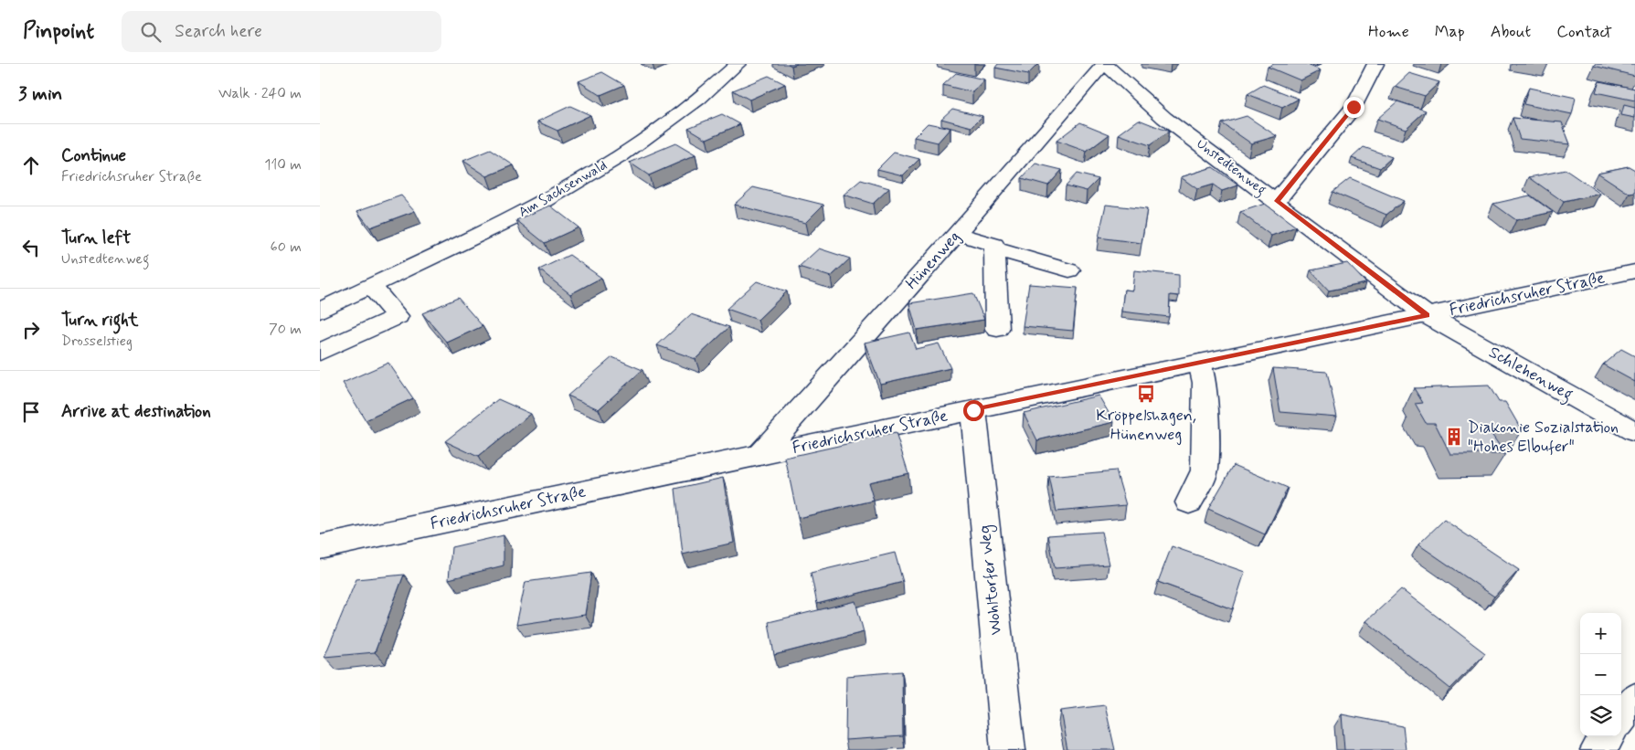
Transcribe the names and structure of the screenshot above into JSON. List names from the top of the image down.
{
  "streets": {
    "street": [
      "Unstedtenweg",
      "Am Sachsenwald",
      "Hünenweg",
      "Friedrichsruher Straße",
      "Schlehenweg",
      "Wohltorfer Weg"
    ]
  },
  "crossings": [
    ["Unstedtenweg", "Hünenweg"],
    ["Unstedtenweg", "Friedrichsruher Straße"],
    ["Unstedtenweg", "Schlehenweg"],
    ["Hünenweg", "Friedrichsruher Straße"],
    ["Friedrichsruher Straße", "Schlehenweg"],
    ["Friedrichsruher Straße", "Wohltorfer Weg"]
  ],
  "places": {
    "bus stop": ["Kröppelshagen, Hünenweg"],
    "building": ["Diakonie Sozialstation \"Hohes Elbufer\""]
  },
  "page": {
    "header": "Pinpoint",
    "search": "Search here",
    "nav": [
      "Home",
      "Map",
      "About",
      "Contact"
    ],
    "heading": ["3 min", "Walk · 240 m"],
    "list": [
      ["Continue", "Friedrichsruher Straße", "110 m"],
      ["Turn left", "Unstedtenweg", "60 m"],
      ["Turn right", "Drosselstieg", "70 m"],
      "Arrive at destination"
    ],
    "map_buttons": ["+", "−"]
  }
}
